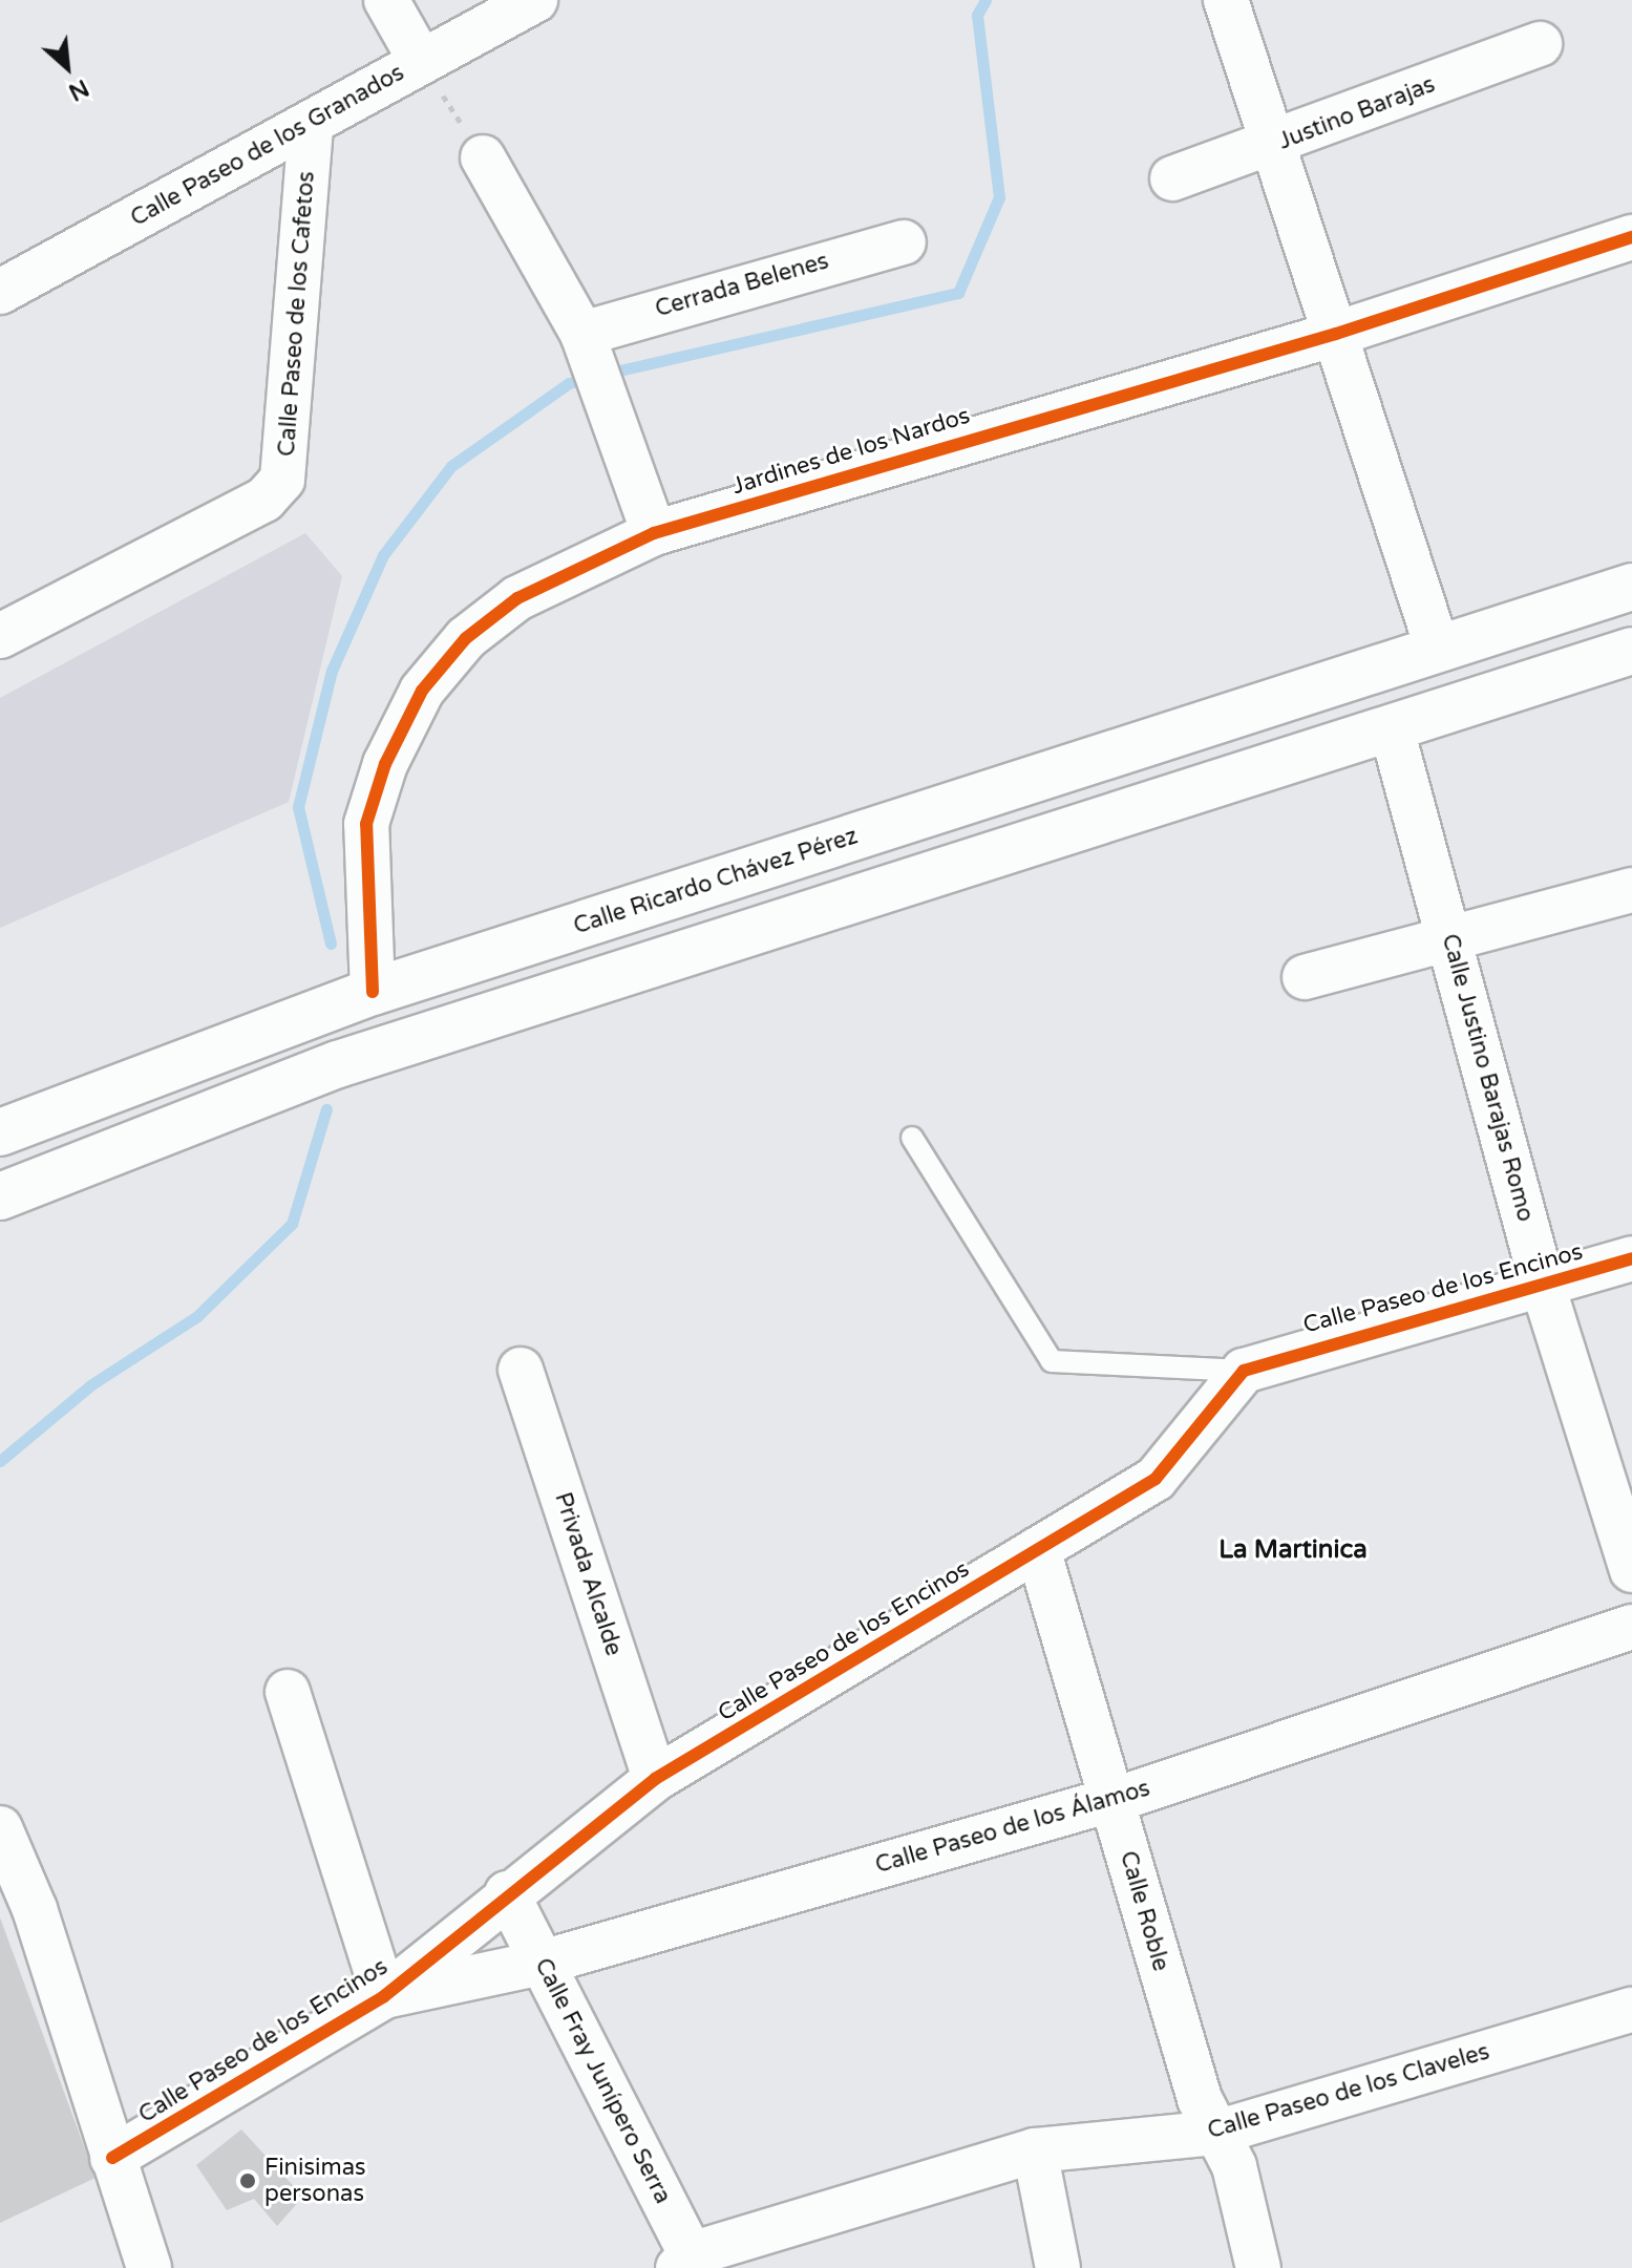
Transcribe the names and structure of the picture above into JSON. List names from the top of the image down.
{
  "streets": {
    "main road": ["Calle Ricardo Chávez Pérez"],
    "street": [
      "Justino Barajas",
      "Calle Paseo de los Granados",
      "Cerrada Belenes",
      "Calle Paseo de los Cafetos",
      "Jardines de los Nardos",
      "Calle Justino Barajas Romo",
      "Calle Paseo de los Encinos",
      "Privada Alcalde",
      "Calle Paseo de los Álamos",
      "Calle Roble",
      "Calle Fray Junípero Serra",
      "Calle Paseo de los Claveles"
    ]
  },
  "crossings": [
    ["Calle Paseo de los Granados", "Calle Paseo de los Cafetos"],
    ["Jardines de los Nardos", "Calle Ricardo Chávez Pérez"],
    ["Calle Justino Barajas Romo", "Calle Paseo de los Encinos"],
    ["Calle Paseo de los Encinos", "Privada Alcalde"],
    ["Calle Paseo de los Encinos", "Calle Paseo de los Álamos"],
    ["Calle Paseo de los Encinos", "Calle Roble"],
    ["Calle Paseo de los Encinos", "Calle Fray Junípero Serra"],
    ["Calle Paseo de los Álamos", "Calle Roble"],
    ["Calle Paseo de los Álamos", "Calle Fray Junípero Serra"],
    ["Calle Roble", "Calle Paseo de los Claveles"],
    ["Calle Fray Junípero Serra", "Calle Paseo de los Claveles"]
  ],
  "districts": ["La Martinica"],
  "places": ["Finisimas personas"],
  "north": "bottom right"
}
